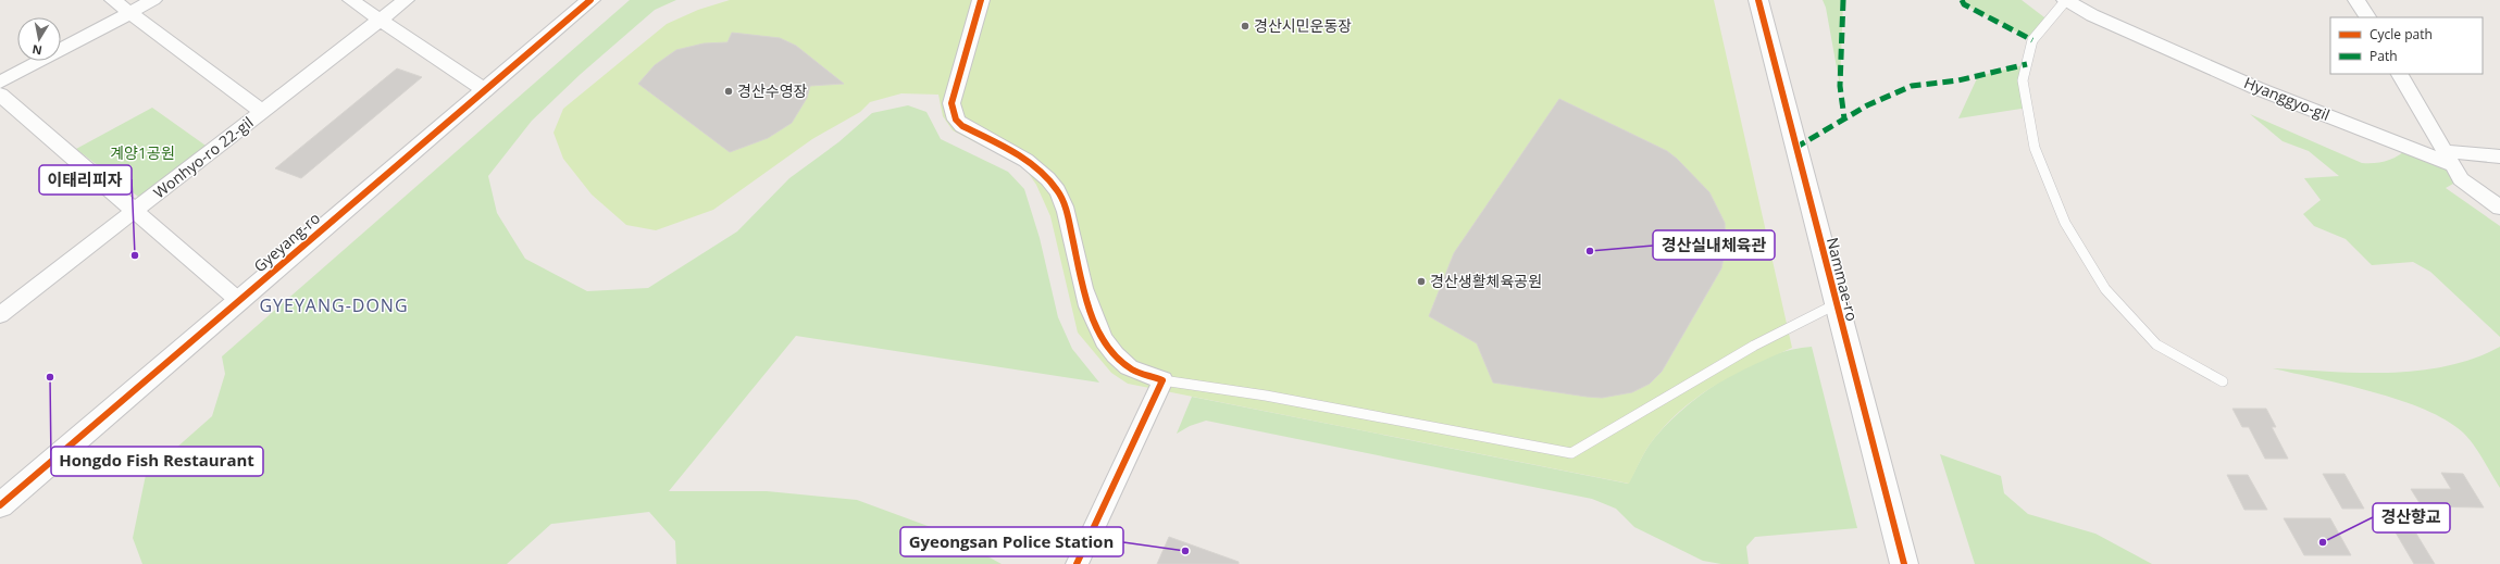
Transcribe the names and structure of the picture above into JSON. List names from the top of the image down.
{
  "streets": {
    "street": [
      "Hyanggyo-gil",
      "Wonhyo-ro 22-gil",
      "Gyeyang-ro",
      "Nammae-ro"
    ]
  },
  "districts": ["GYEYANG-DONG"],
  "parks": ["계양1공원"],
  "places": [
    "경산시민운동장",
    "경산수영장",
    "경산실내체육관",
    "이태리피자",
    "경산생활체육공원",
    "Hongdo Fish Restaurant",
    "경산향교",
    "Gyeongsan Police Station"
  ],
  "legend": ["Cycle path", "Path"],
  "north": "bottom"
}
